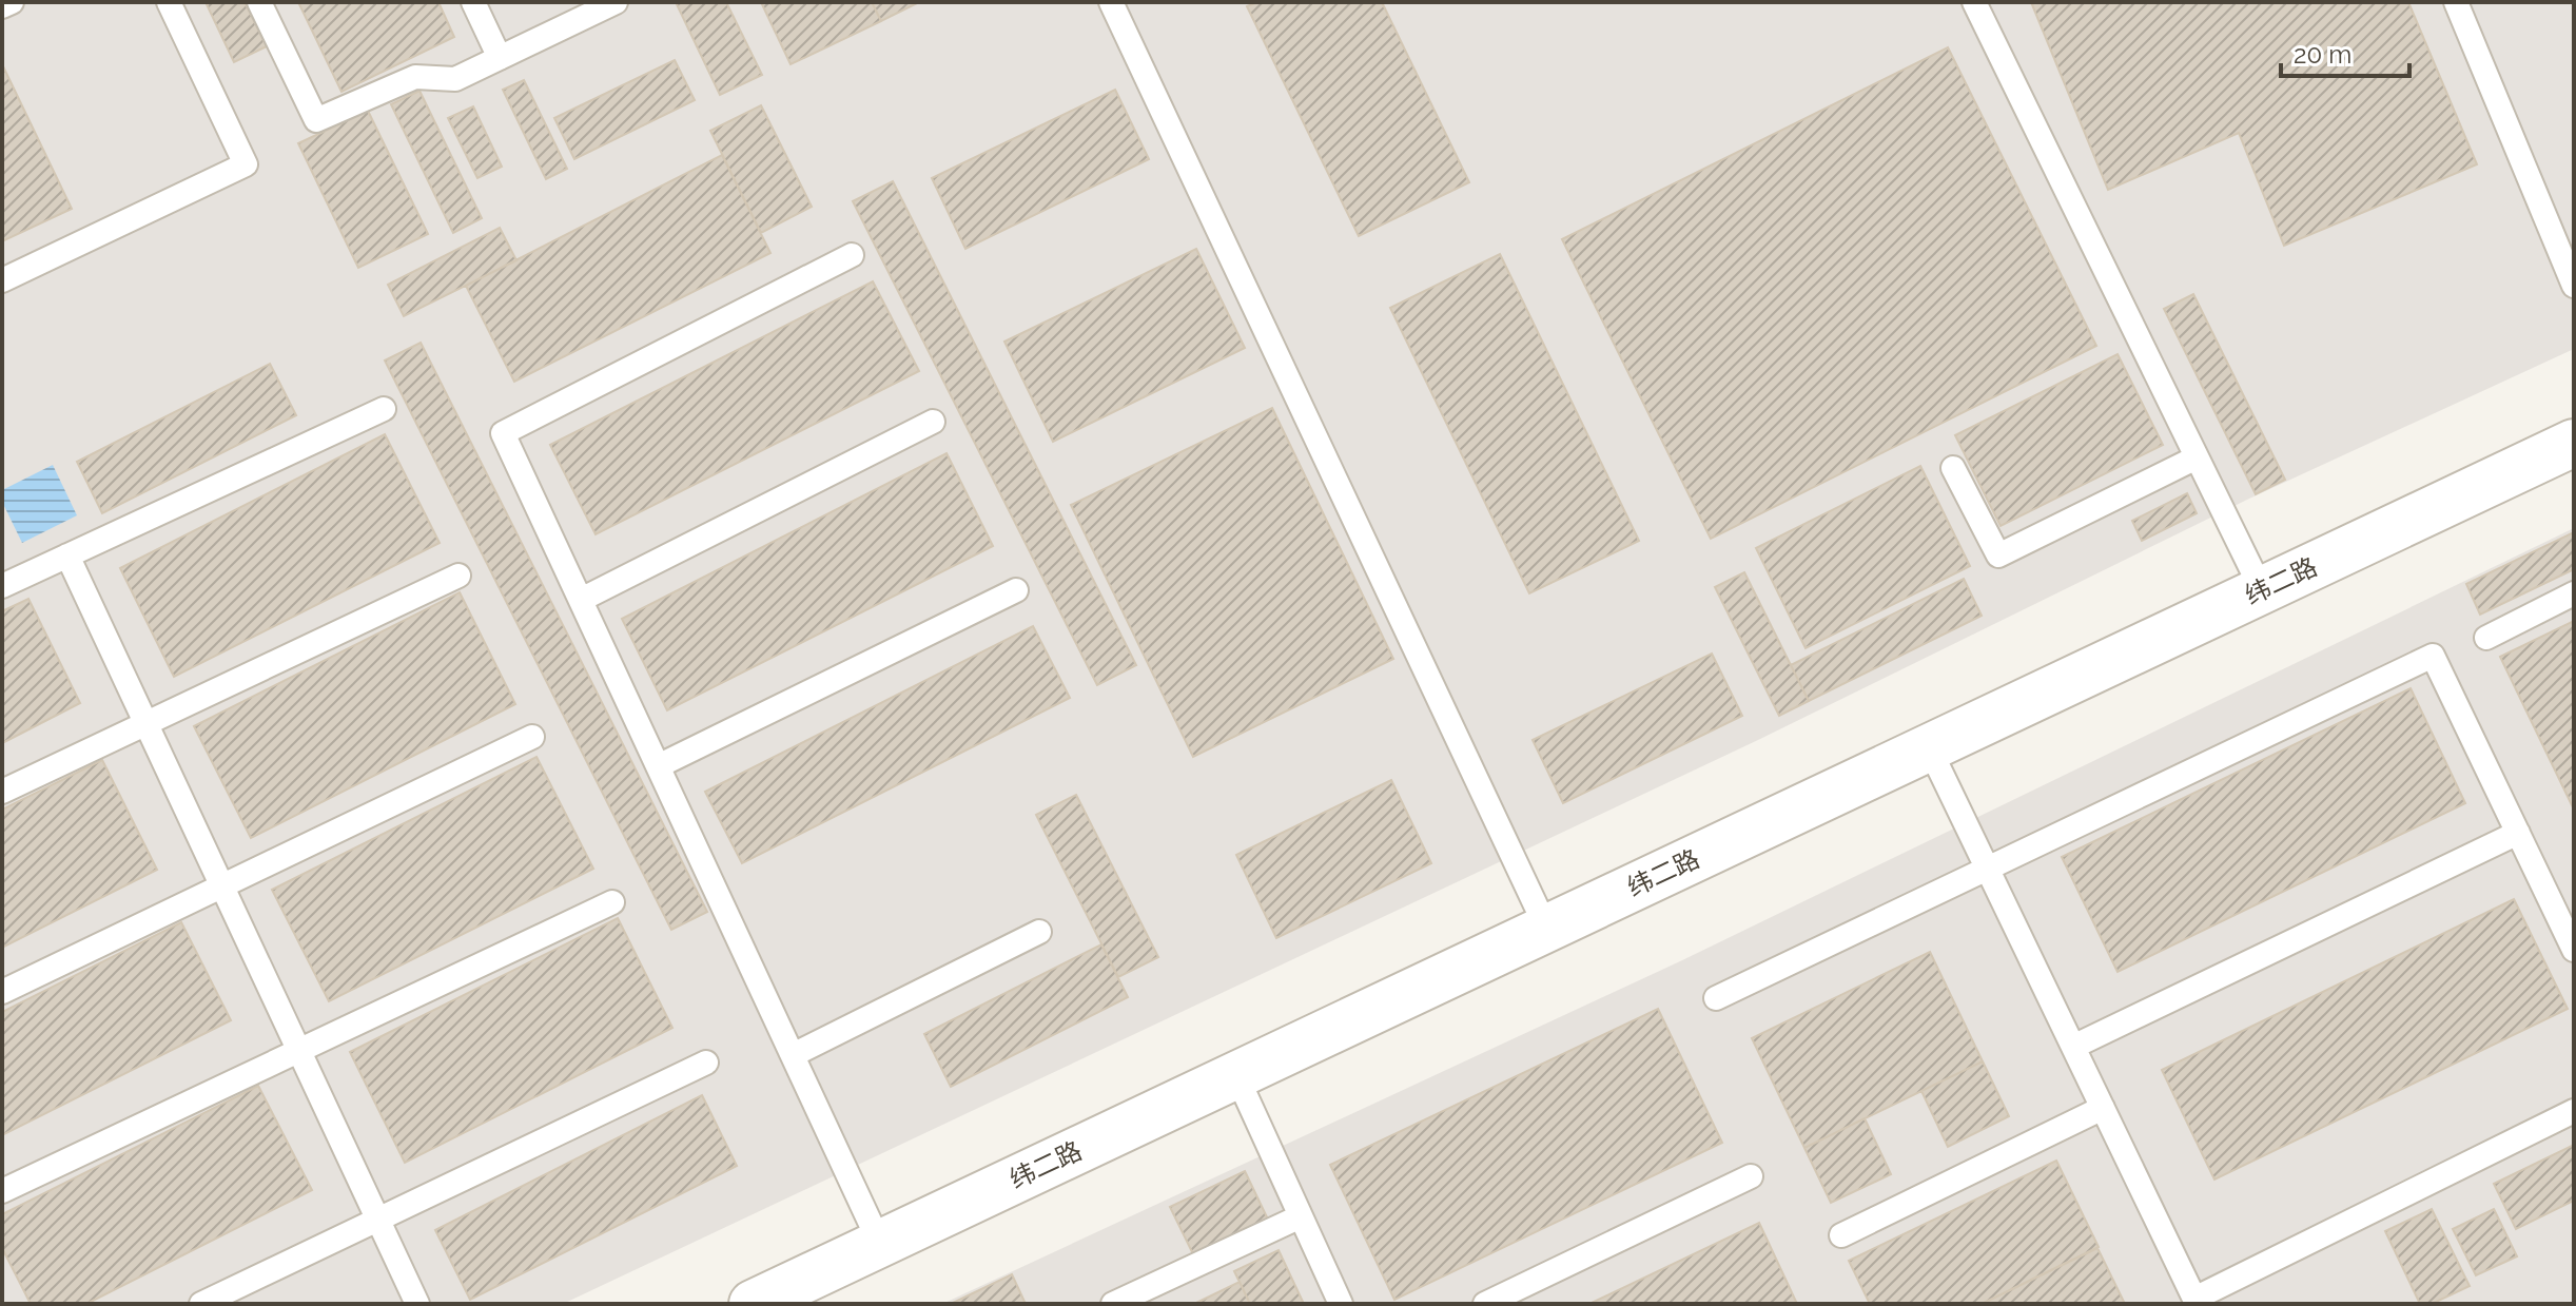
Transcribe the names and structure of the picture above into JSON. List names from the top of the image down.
{
  "streets": {
    "street": ["纬二路"]
  },
  "scale_bar": "20 m"
}
